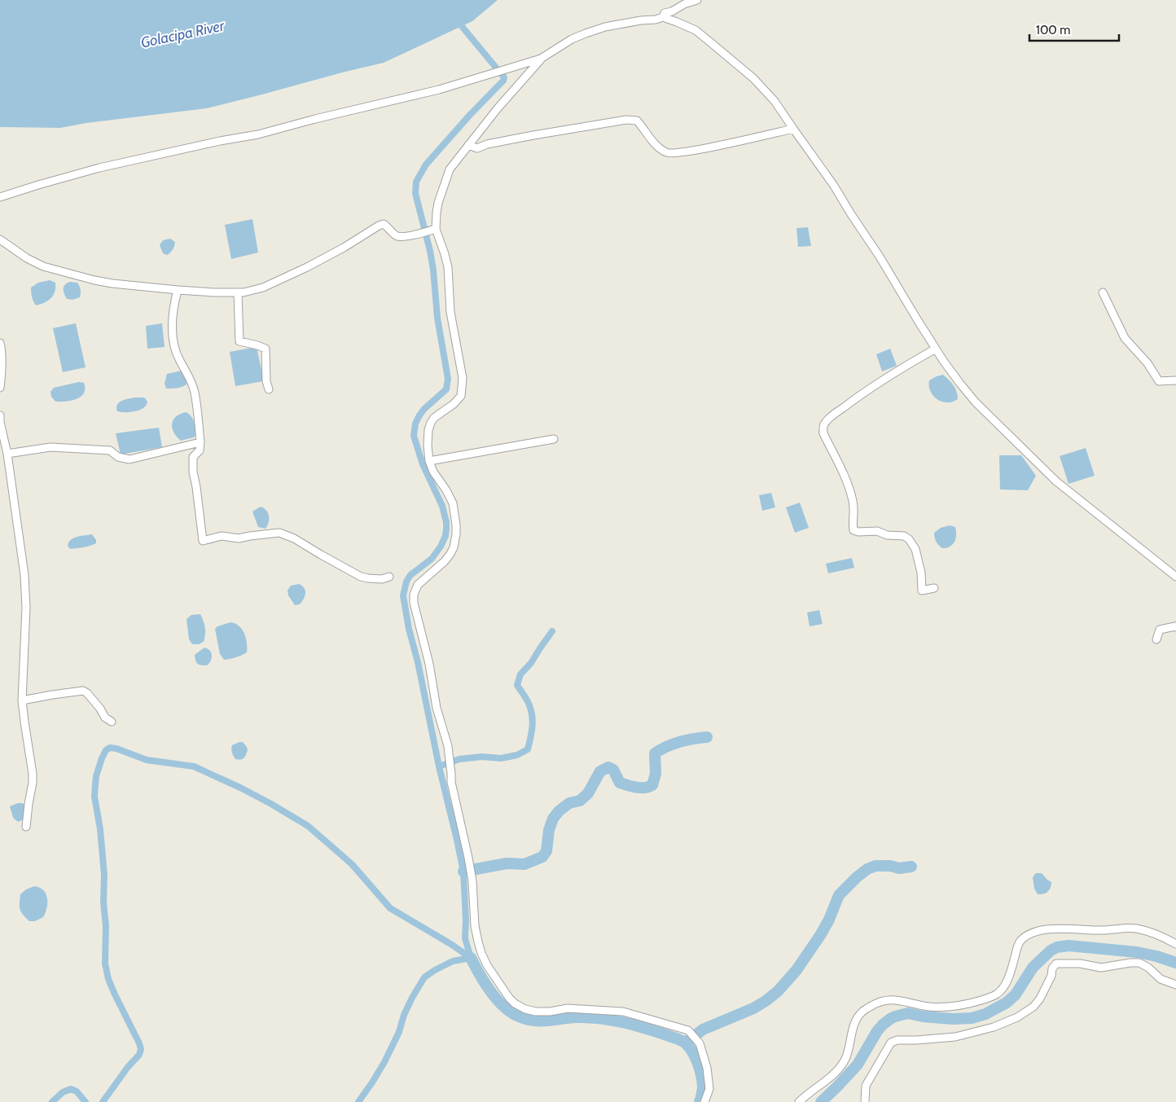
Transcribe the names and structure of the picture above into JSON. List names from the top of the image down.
{
  "water": ["Golacipa River"],
  "scale_bar": "100 m"
}
